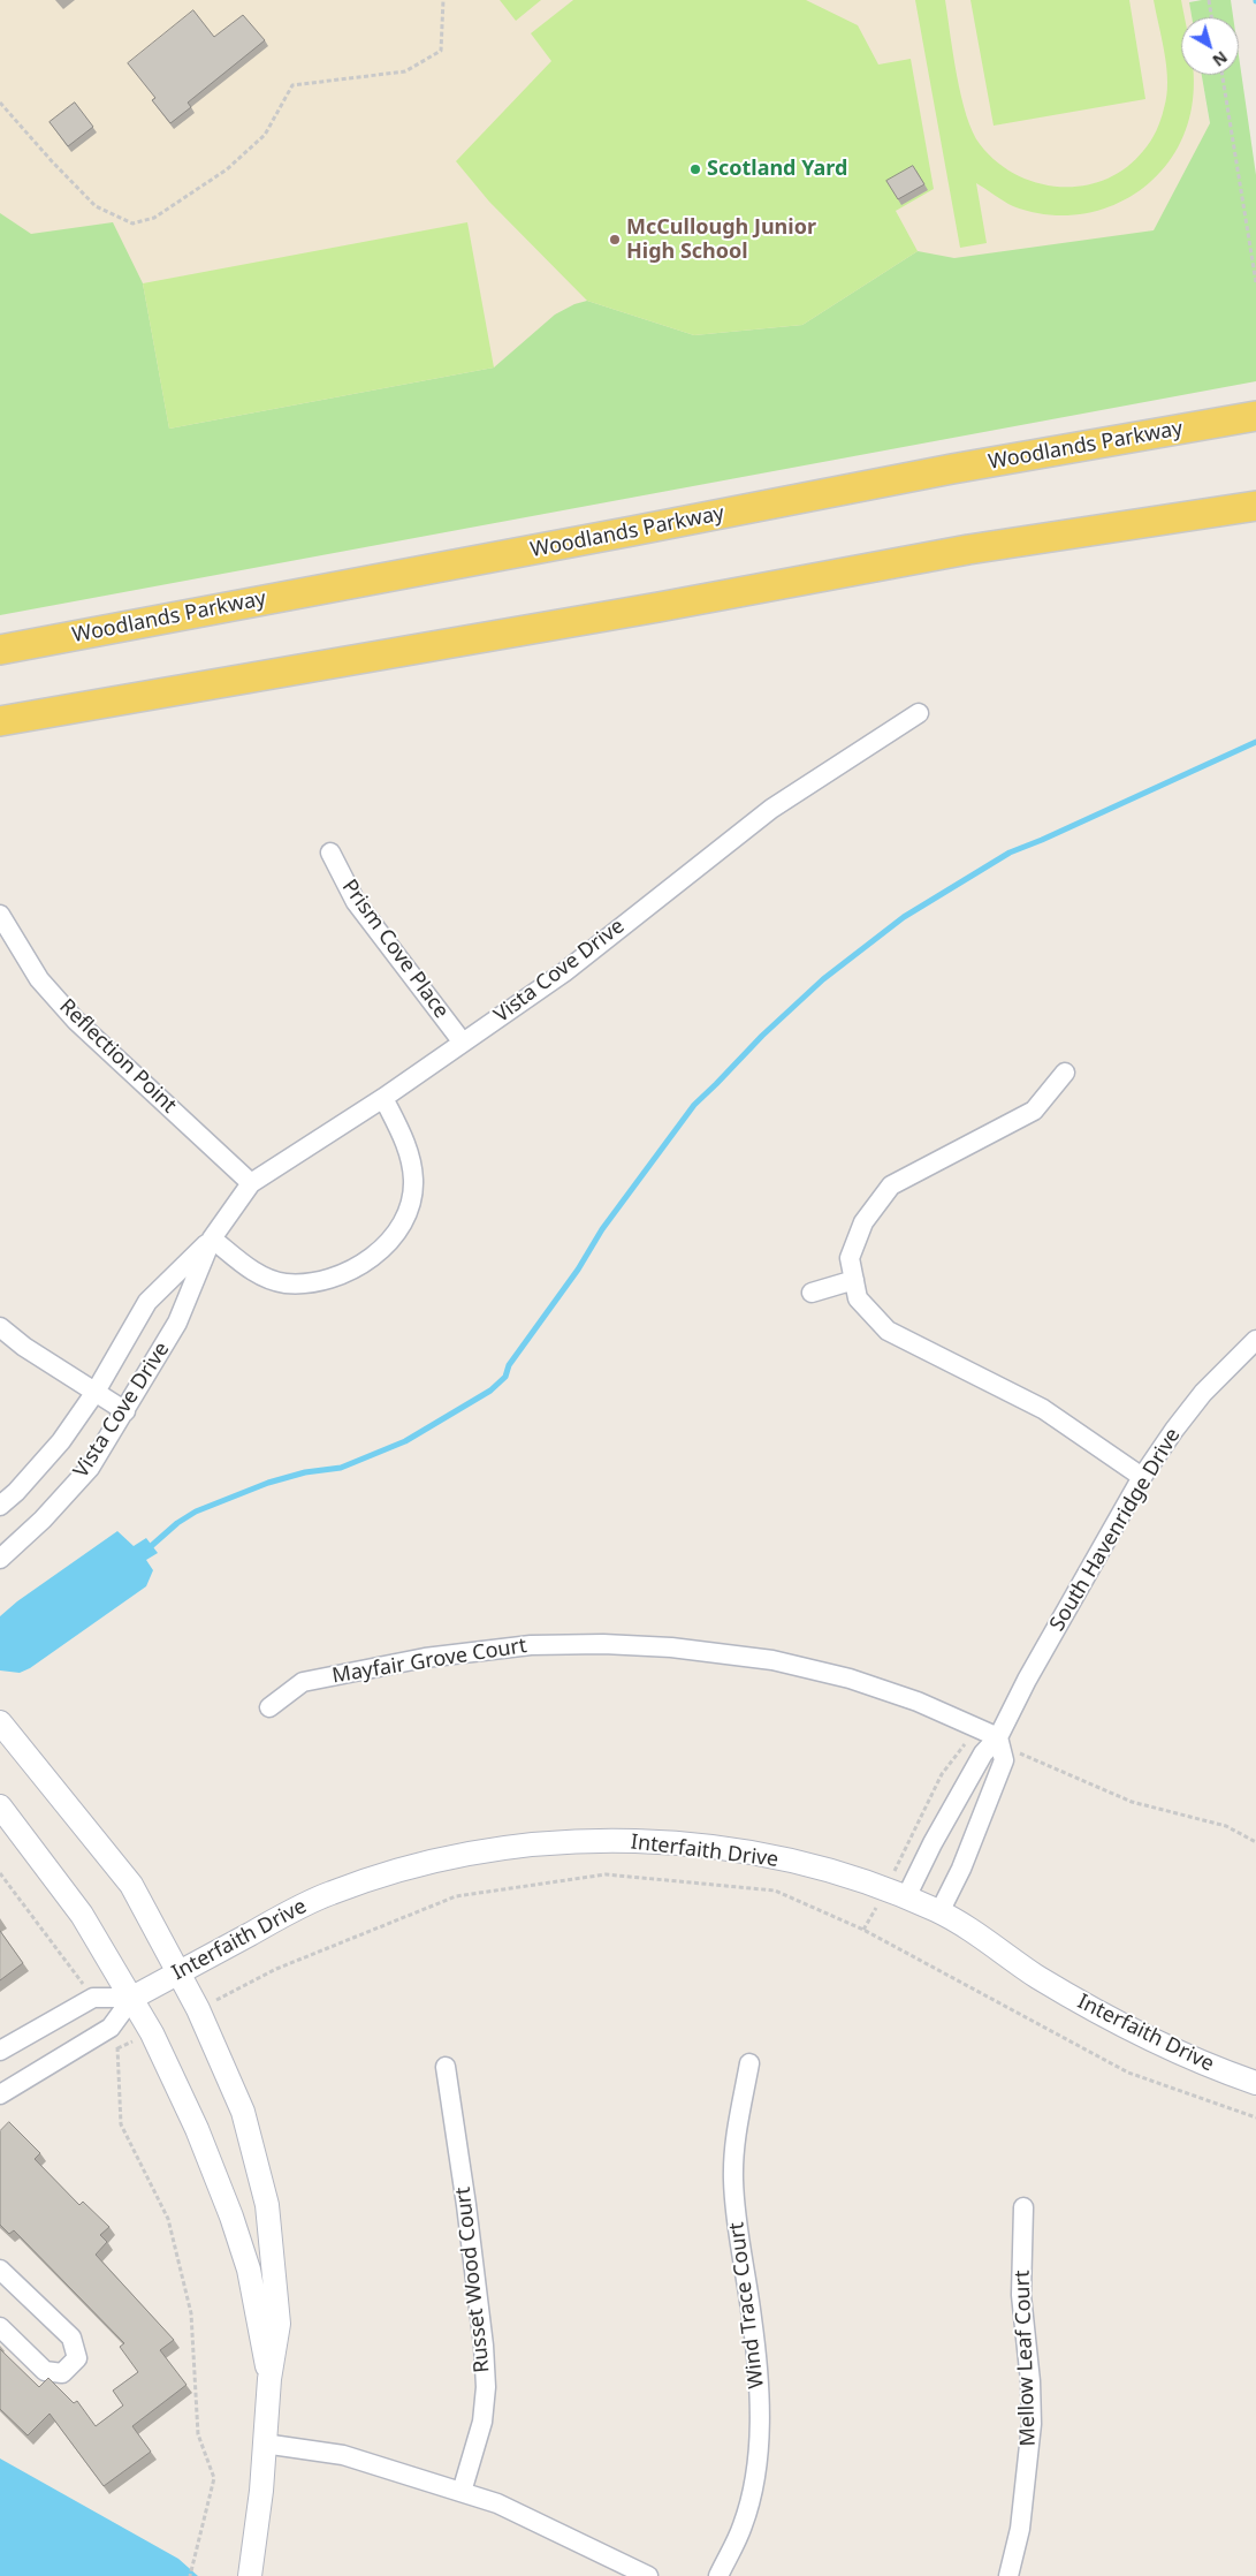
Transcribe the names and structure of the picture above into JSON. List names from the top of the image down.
{
  "streets": {
    "main road": ["Woodlands Parkway"],
    "street": [
      "Prism Cove Place",
      "Vista Cove Drive",
      "Reflection Point",
      "South Havenridge Drive",
      "Mayfair Grove Court",
      "Interfaith Drive",
      "Russet Wood Court",
      "Wind Trace Court",
      "Mellow Leaf Court"
    ]
  },
  "crossings": [
    ["Prism Cove Place", "Vista Cove Drive"],
    ["Vista Cove Drive", "Reflection Point"],
    ["South Havenridge Drive", "Mayfair Grove Court"],
    ["South Havenridge Drive", "Interfaith Drive"]
  ],
  "places": ["Scotland Yard", "McCullough Junior High School"],
  "north": "bottom right"
}
